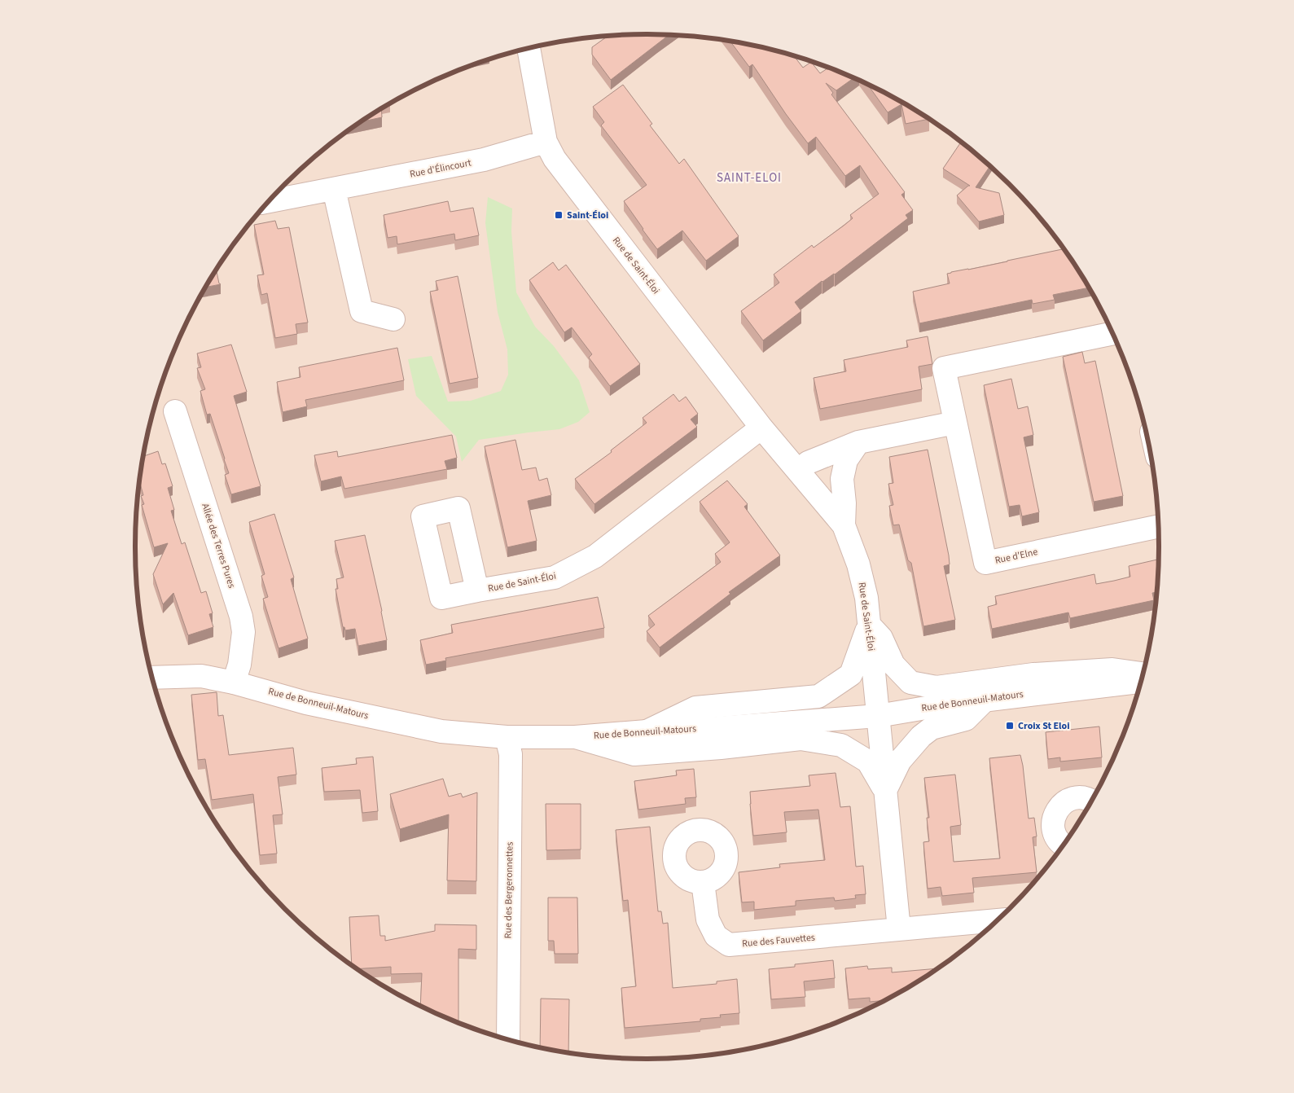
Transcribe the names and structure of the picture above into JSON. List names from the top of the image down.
{
  "streets": {
    "street": [
      "Rue d'Élincourt",
      "Rue de Saint-Éloi",
      "Allée des Terres Pures",
      "Rue d'Elne",
      "Rue de Bonneuil-Matours",
      "Rue des Bergeronnettes",
      "Rue des Fauvettes"
    ]
  },
  "crossings": [
    ["Rue d'Élincourt", "Rue de Saint-Éloi"],
    ["Rue de Saint-Éloi", "Rue de Bonneuil-Matours"],
    ["Allée des Terres Pures", "Rue de Bonneuil-Matours"],
    ["Rue de Bonneuil-Matours", "Rue des Bergeronnettes"]
  ],
  "districts": ["SAINT-ELOI"],
  "places": {
    "transit": ["Saint-Éloi", "Croix St Eloi"]
  }
}
